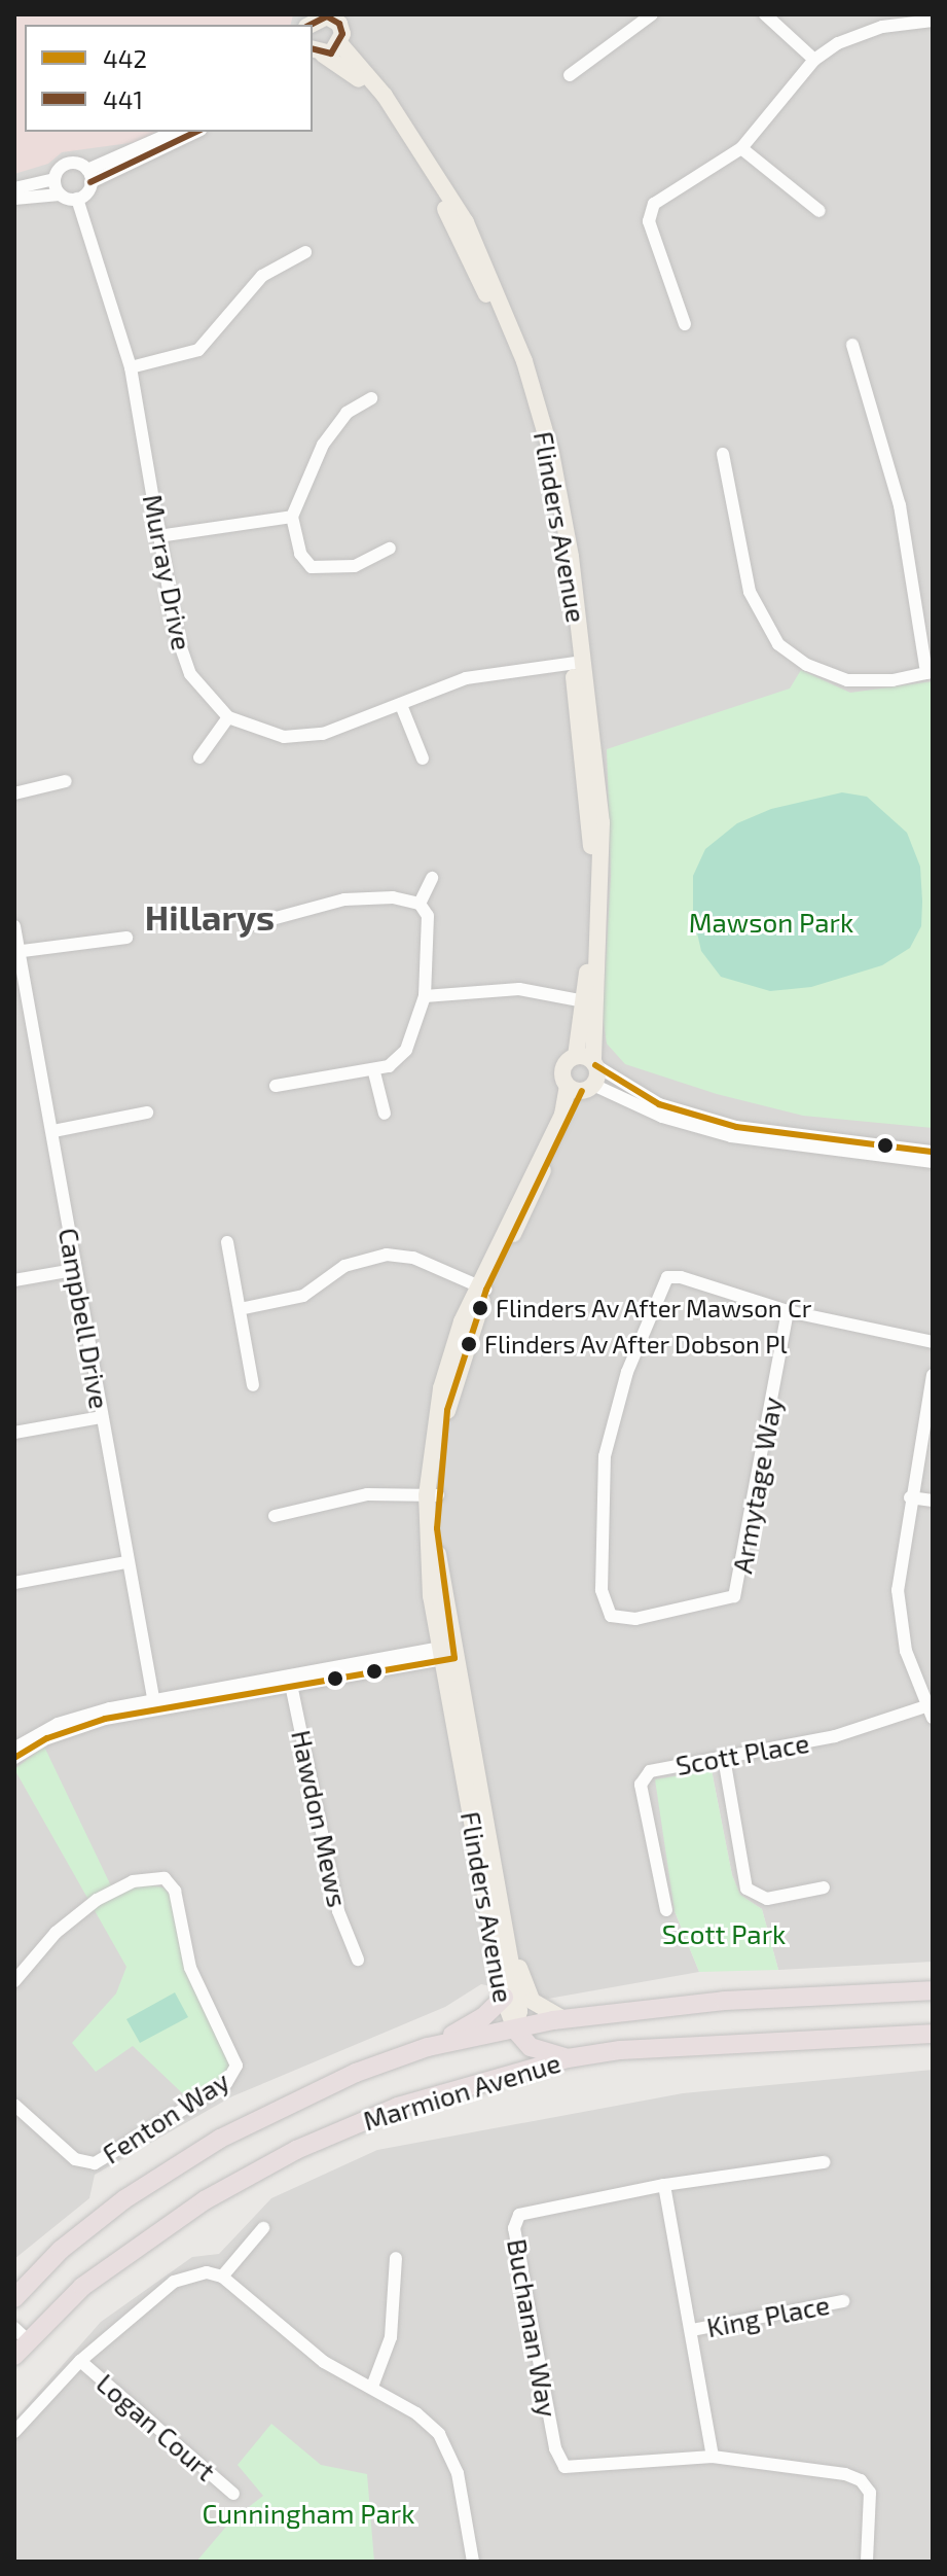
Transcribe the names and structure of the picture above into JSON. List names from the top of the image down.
{
  "streets": {
    "highway": ["Marmion Avenue"],
    "main road": ["Flinders Avenue"],
    "street": [
      "Murray Drive",
      "Campbell Drive",
      "Armytage Way",
      "Scott Place",
      "Hawdon Mews",
      "Fenton Way",
      "King Place",
      "Buchanan Way",
      "Logan Court"
    ]
  },
  "crossings": [
    ["Flinders Avenue", "Murray Drive"],
    ["Flinders Avenue", "Marmion Avenue"]
  ],
  "districts": ["Hillarys"],
  "parks": ["Mawson Park", "Scott Park", "Cunningham Park"],
  "places": ["Flinders Av After Mawson Cr", "Flinders Av After Dobson Pl"],
  "lines": ["transit line 441", "transit line 442"],
  "legend": ["442", "441"]
}
